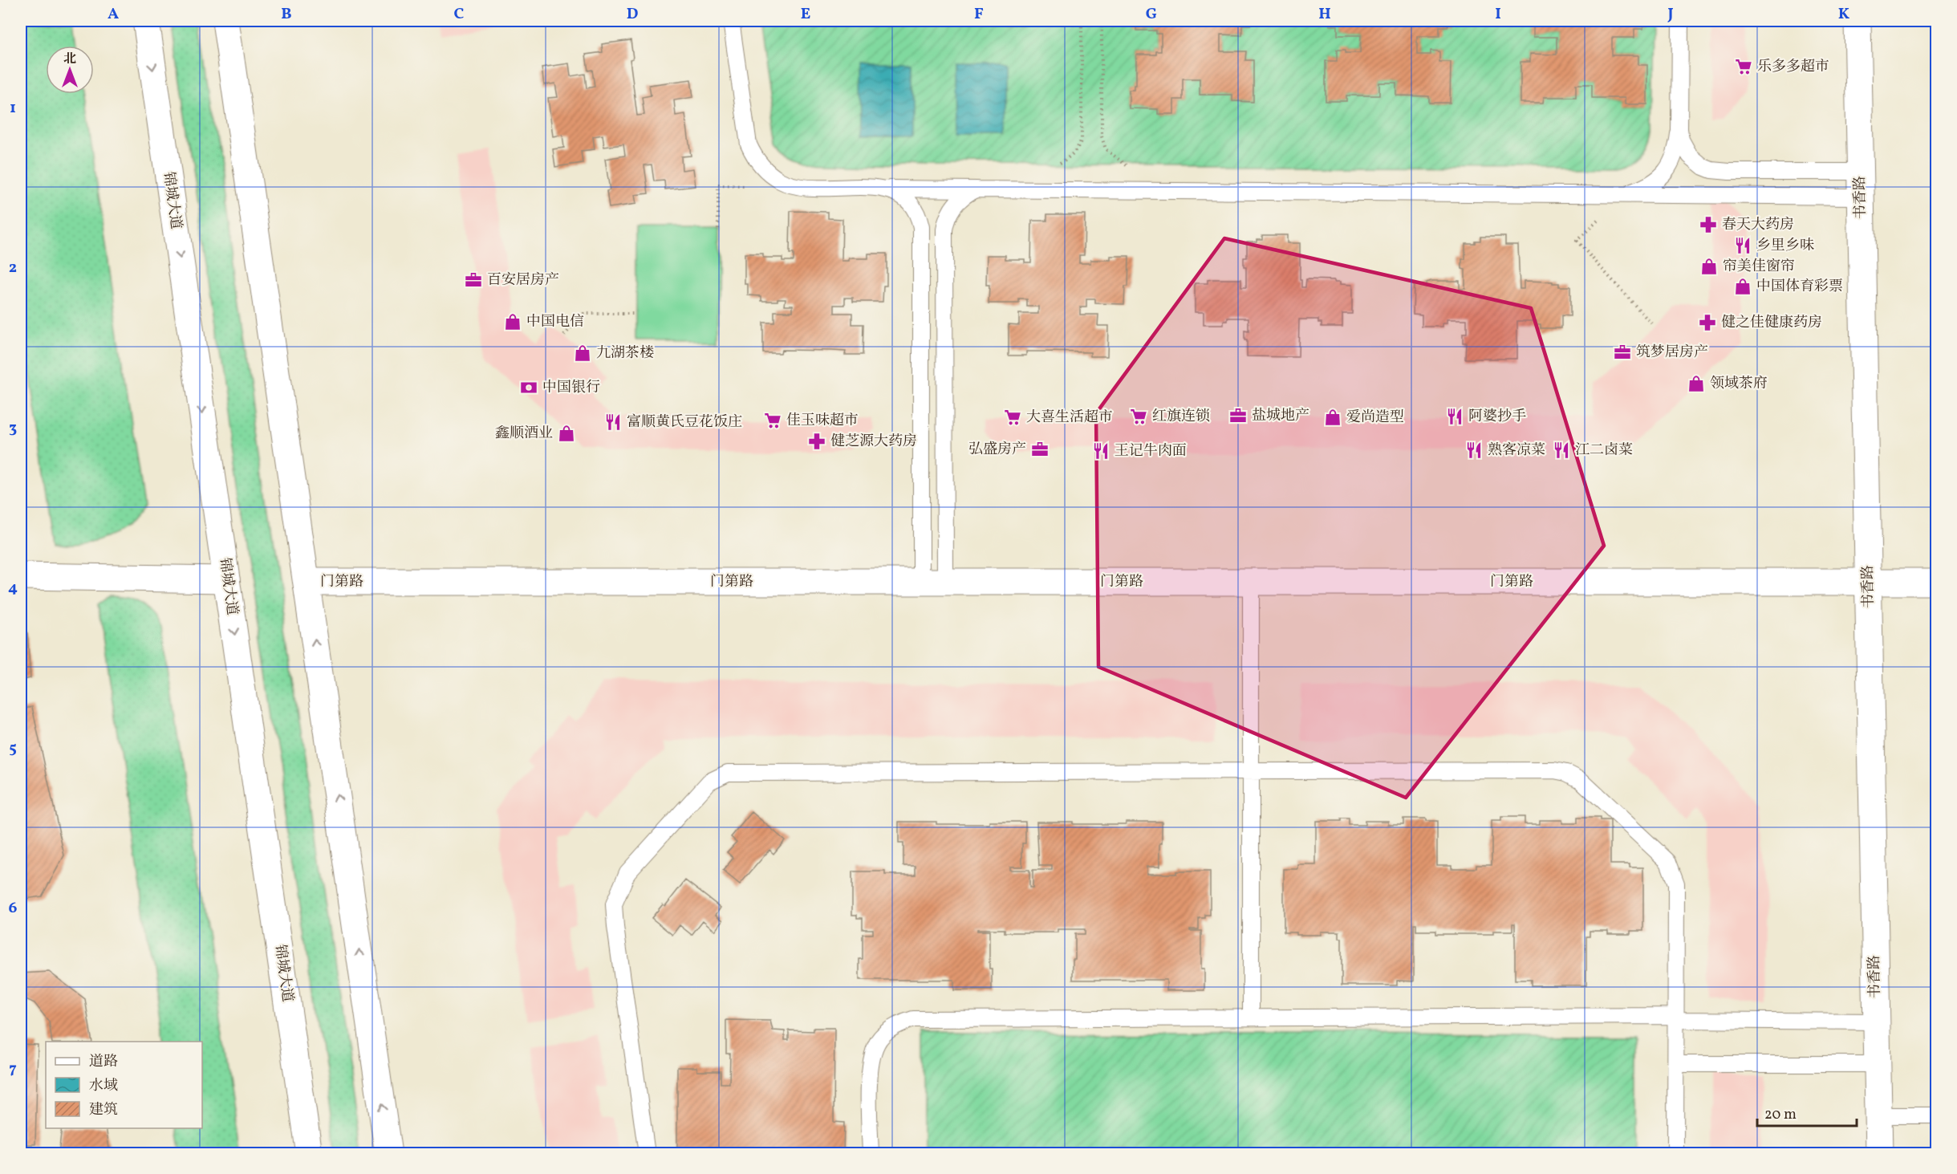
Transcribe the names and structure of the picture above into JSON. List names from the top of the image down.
{
  "streets": {
    "street": ["书香路", "锦城大道", "门第路"]
  },
  "crossings": [
    ["书香路", "门第路"]
  ],
  "places": {
    "supermarket": [
      "乐多多超市",
      "红旗连锁",
      "大喜生活超市",
      "佳玉味超市"
    ],
    "pharmacy": ["春天大药房", "健之佳健康药房", "健芝源大药房"],
    "restaurant": [
      "乡里乡味",
      "阿婆抄手",
      "富顺黄氏豆花饭庄",
      "熟客凉菜",
      "江二卤菜",
      "王记牛肉面"
    ],
    "shop": [
      "帘美佳窗帘",
      "中国体育彩票",
      "中国电信",
      "九湖茶楼",
      "领域茶府",
      "爱尚造型",
      "鑫顺酒业"
    ],
    "office": [
      "百安居房产",
      "筑梦居房产",
      "盐城地产",
      "弘盛房产"
    ],
    "bank": ["中国银行"]
  },
  "legend": ["道路", "水域", "建筑"],
  "scale_bar": "20 m",
  "north": "top",
  "grid": {
    "columns": [
      "A",
      "B",
      "C",
      "D",
      "E",
      "F",
      "G",
      "H",
      "I",
      "J",
      "K"
    ],
    "rows": [
      "1",
      "2",
      "3",
      "4",
      "5",
      "6",
      "7"
    ]
  }
}
